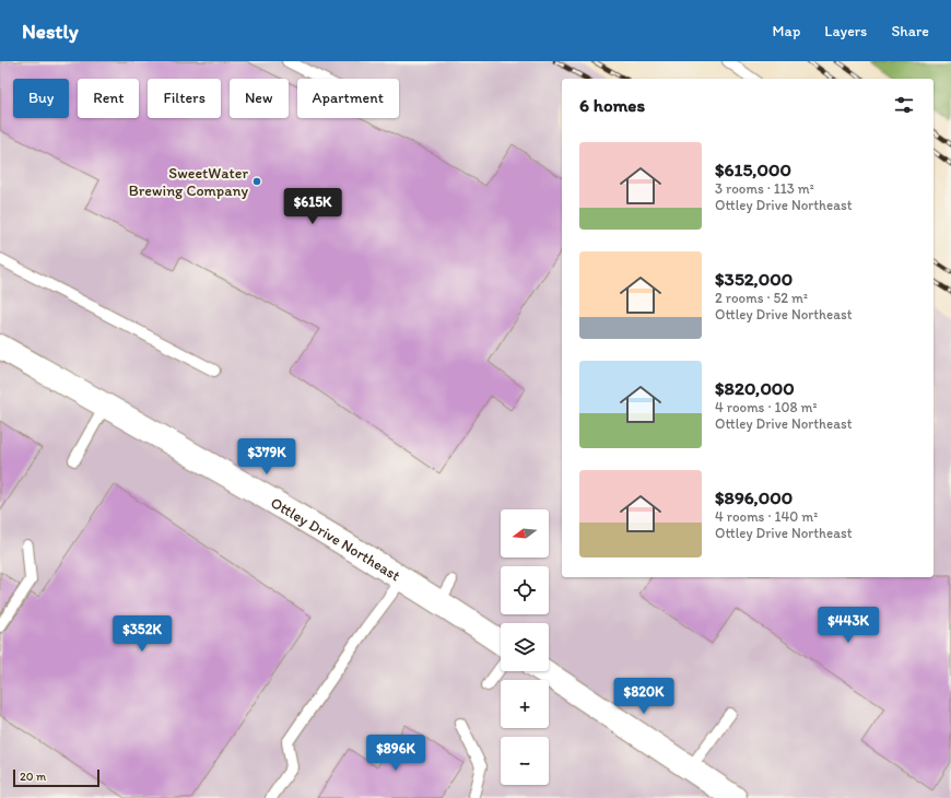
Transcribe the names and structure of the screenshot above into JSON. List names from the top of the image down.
{
  "streets": {
    "street": ["Ottley Drive Northeast"]
  },
  "places": ["SweetWater Brewing Company"],
  "scale_bar": "20 m",
  "north": "left",
  "page": {
    "header": "Nestly",
    "nav": ["Map", "Layers", "Share"],
    "chip": [
      "Buy",
      "Rent",
      "Filters",
      "New",
      "Apartment"
    ],
    "heading": "6 homes",
    "list": [
      {
        "name": "$615,000",
        "note": "3 rooms · 113 m² · Ottley Drive Northeast"
      },
      {
        "name": "$352,000",
        "note": "2 rooms · 52 m² · Ottley Drive Northeast"
      },
      {
        "name": "$820,000",
        "note": "4 rooms · 108 m² · Ottley Drive Northeast"
      },
      {
        "name": "$896,000",
        "note": "4 rooms · 140 m² · Ottley Drive Northeast"
      }
    ],
    "price": [
      "$615K",
      "$379K",
      "$443K",
      "$352K",
      "$820K",
      "$896K"
    ],
    "map_buttons": ["+", "−"],
    "scale": "20 m"
  }
}
